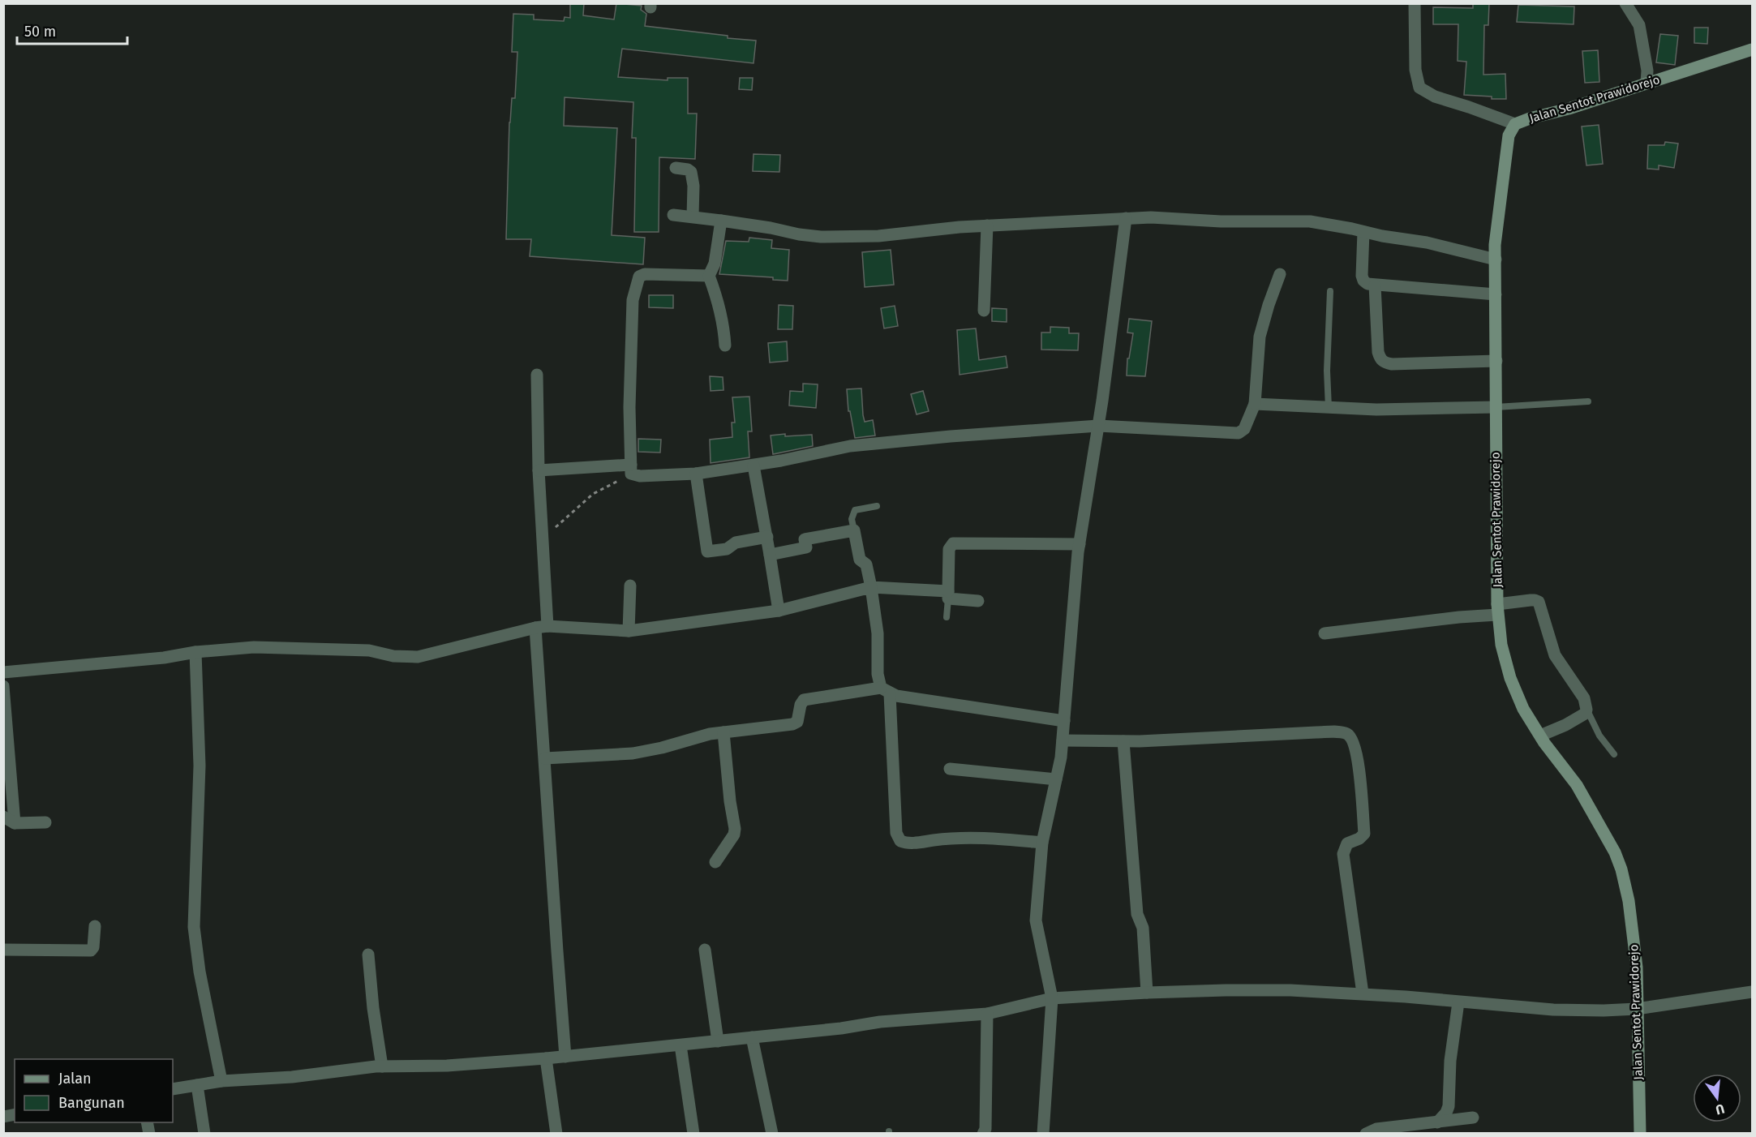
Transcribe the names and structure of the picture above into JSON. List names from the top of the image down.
{
  "streets": {
    "main road": ["Jalan Sentot Prawidorejo"]
  },
  "legend": ["Jalan", "Bangunan"],
  "scale_bar": "50 m",
  "north": "bottom"
}
